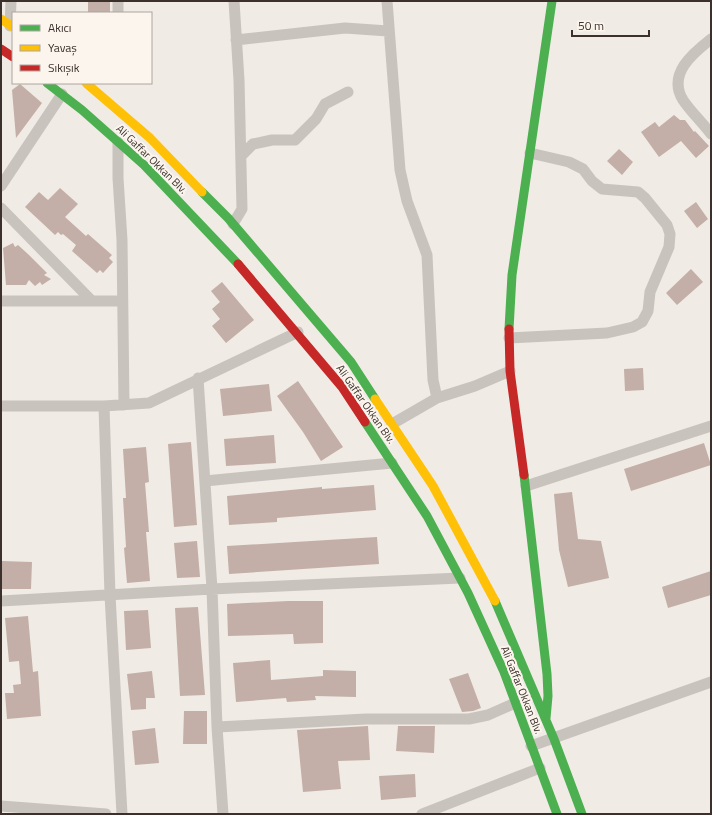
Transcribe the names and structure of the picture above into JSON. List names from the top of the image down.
{
  "streets": {
    "main road": ["Ali Gaffar Okkan Blv."]
  },
  "legend": ["Akıcı", "Yavaş", "Sıkışık"],
  "scale_bar": "50 m"
}
